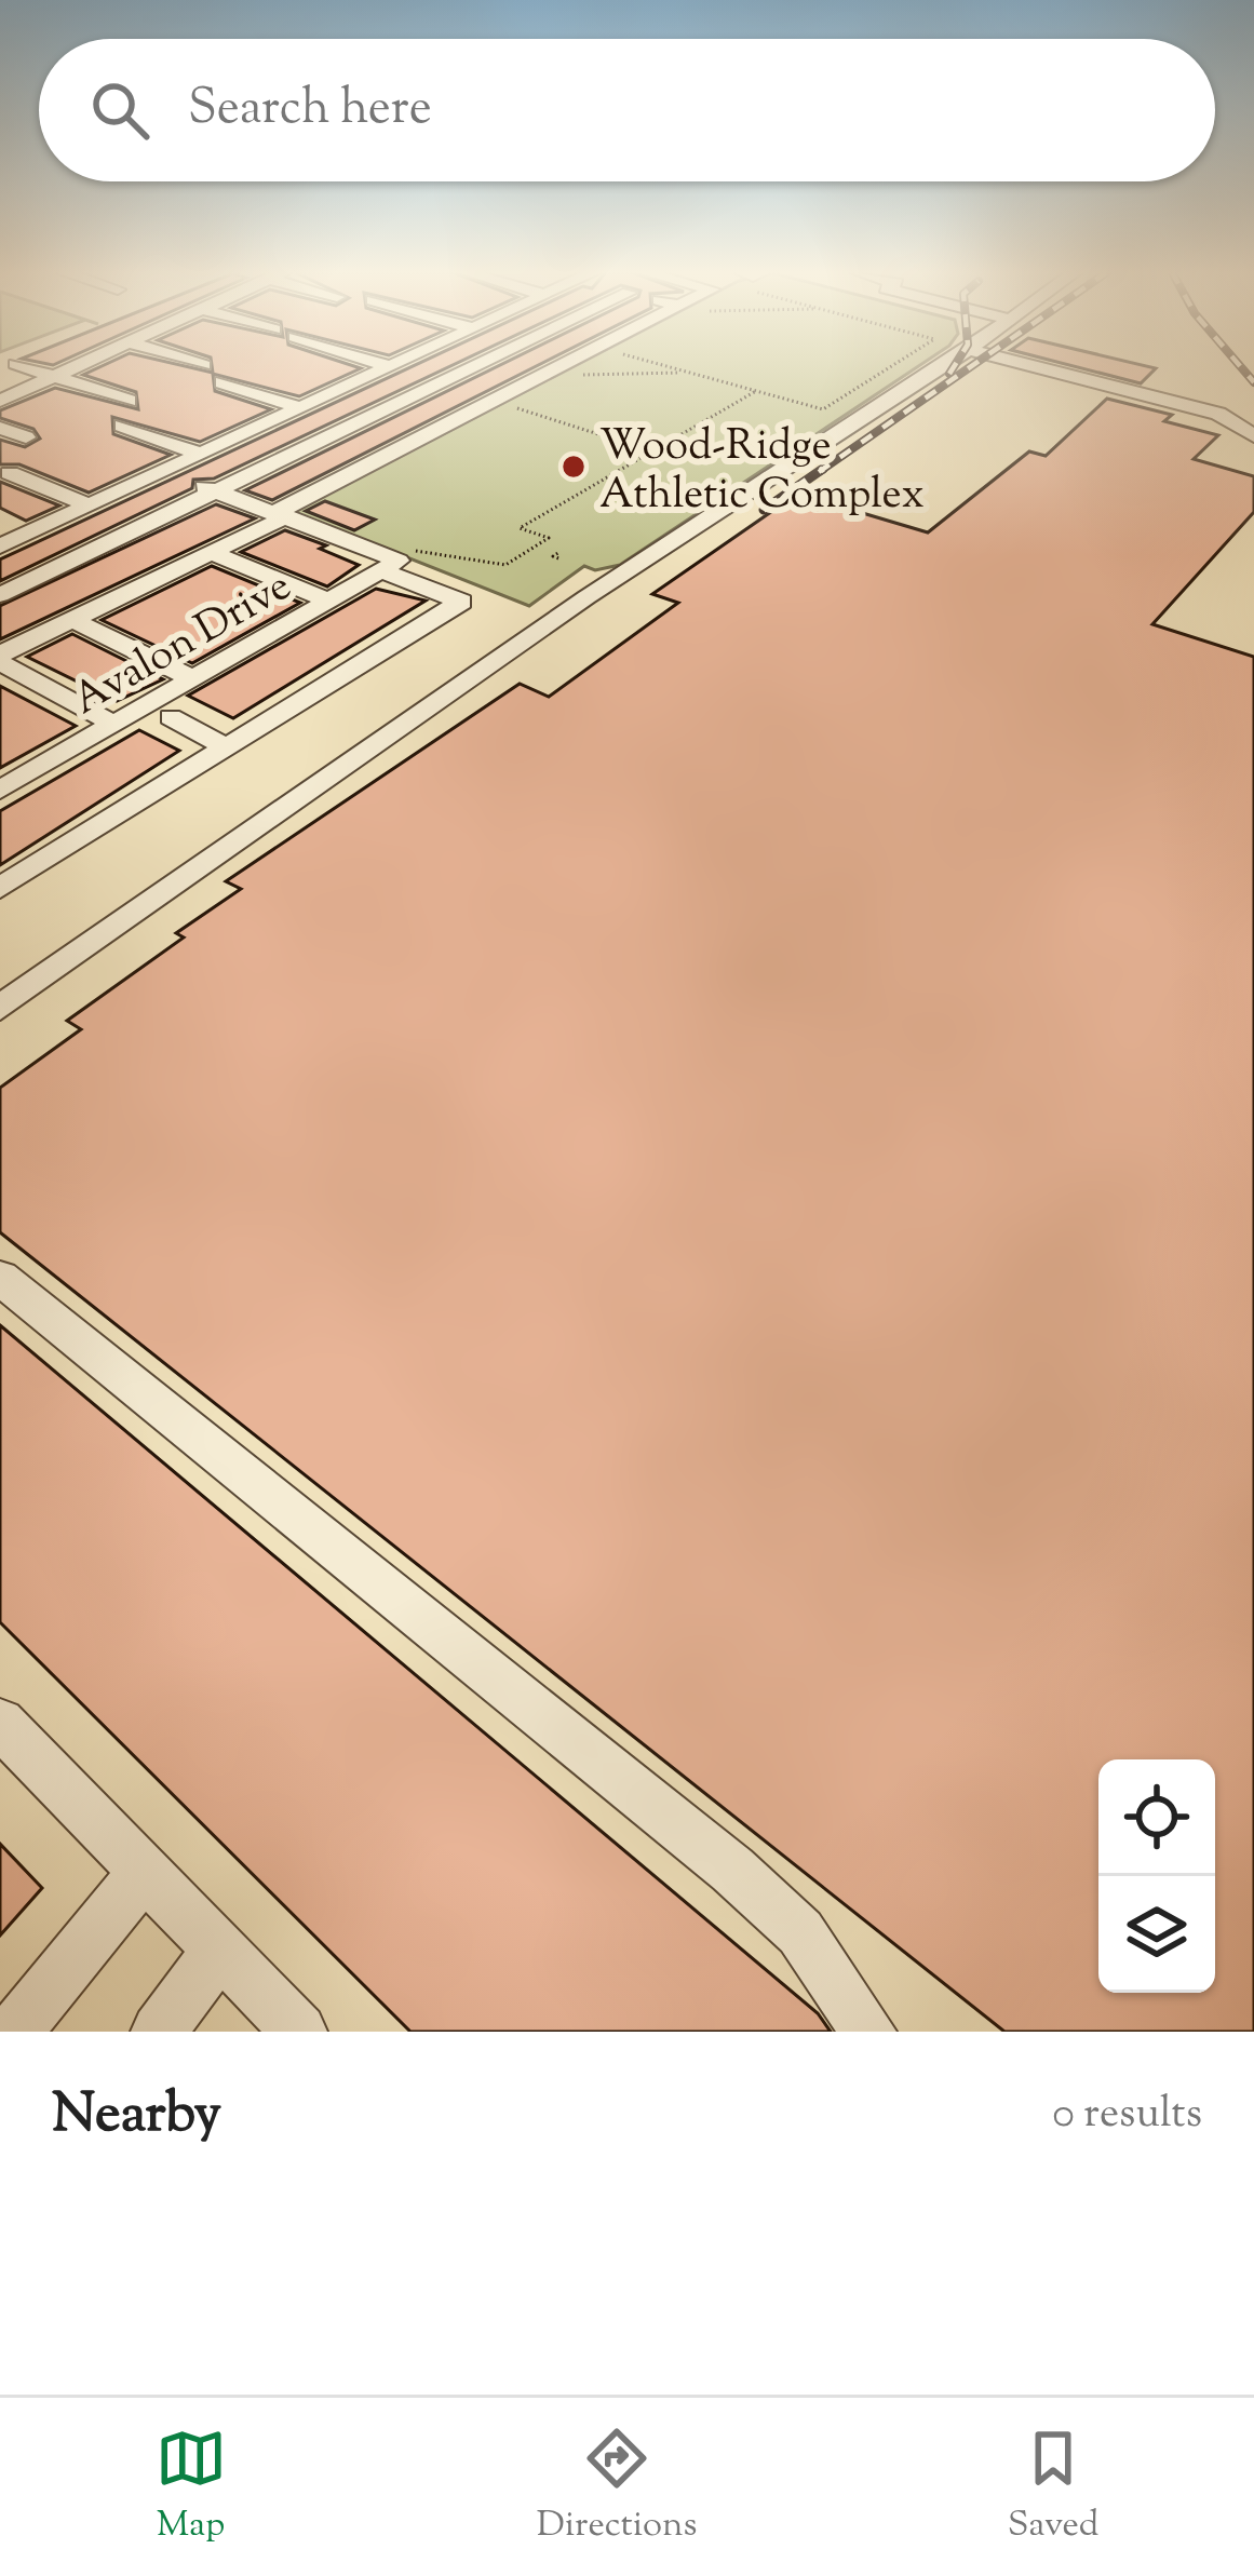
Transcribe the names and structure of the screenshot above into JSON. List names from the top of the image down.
{
  "streets": {
    "street": ["Avalon Drive"]
  },
  "places": ["Wood-Ridge Athletic Complex"],
  "page": {
    "search": "Search here",
    "heading": ["Nearby", "0 results"],
    "nav": ["Map", "Directions", "Saved"]
  }
}
